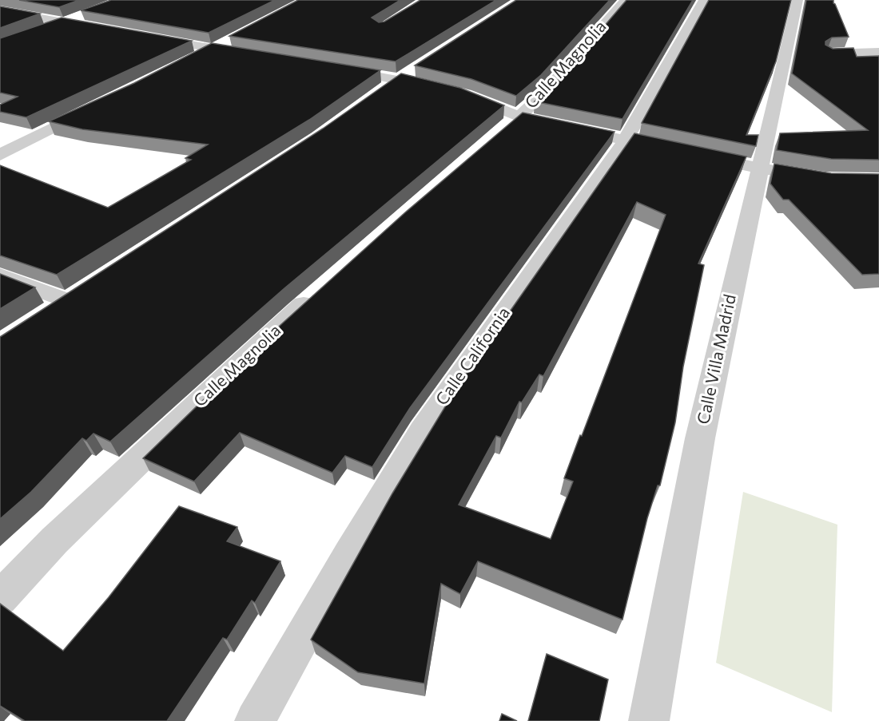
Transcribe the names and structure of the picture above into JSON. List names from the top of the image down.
{
  "streets": {
    "street": ["Calle Magnolia", "Calle California", "Calle Villa Madrid"]
  }
}
